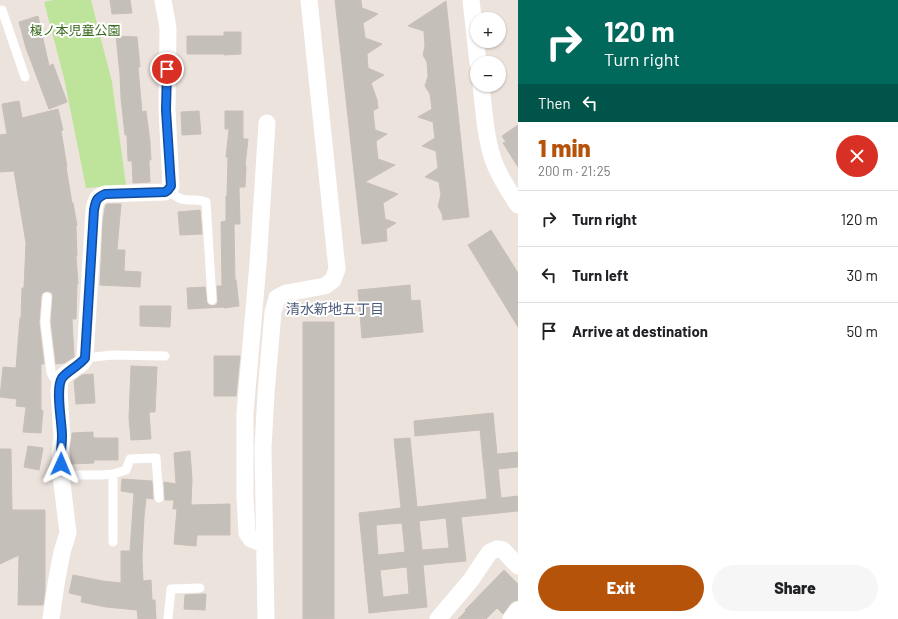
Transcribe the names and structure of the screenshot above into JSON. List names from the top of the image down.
{
  "districts": ["清水新地五丁目"],
  "parks": ["榎ノ本児童公園"],
  "page": {
    "turn": ["120 m", "Turn right"],
    "map_buttons": ["+", "−"],
    "then": "Then",
    "heading": ["1 min", "200 m · 21:25"],
    "list": [
      {
        "name": "Turn right",
        "value": "120 m"
      },
      {
        "name": "Turn left",
        "value": "30 m"
      },
      {
        "name": "Arrive at destination",
        "value": "50 m"
      }
    ],
    "buttons": ["Exit", "Share"]
  }
}
